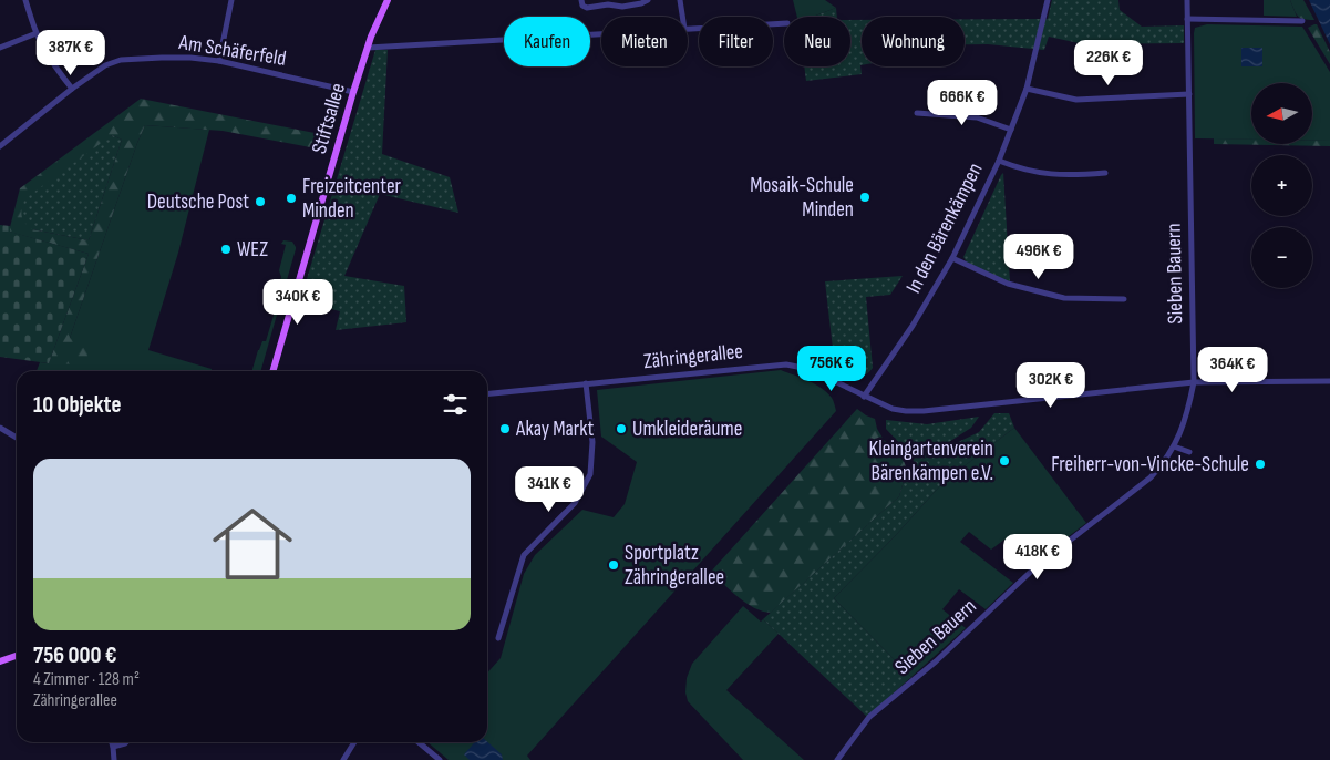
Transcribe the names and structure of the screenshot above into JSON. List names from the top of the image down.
{
  "streets": {
    "main road": ["Stiftsallee"],
    "street": [
      "Am Schäferfeld",
      "In den Bärenkämpen",
      "Sieben Bauern",
      "Zähringerallee"
    ]
  },
  "crossings": [
    ["Am Schäferfeld", "Stiftsallee"],
    ["In den Bärenkämpen", "Zähringerallee"],
    ["Sieben Bauern", "Zähringerallee"]
  ],
  "places": [
    "Mosaik-Schule Minden",
    "Freizeitcenter Minden",
    "Deutsche Post",
    "WEZ",
    "Akay Markt",
    "Umkleideräume",
    "Kleingartenverein Bärenkämpen e.V.",
    "Freiherr-von-Vincke-Schule",
    "Sportplatz Zähringerallee"
  ],
  "north": "left",
  "page": {
    "chip": [
      "Kaufen",
      "Mieten",
      "Filter",
      "Neu",
      "Wohnung"
    ],
    "price": [
      "387K €",
      "226K €",
      "666K €",
      "496K €",
      "340K €",
      "756K €",
      "364K €",
      "302K €",
      "341K €",
      "418K €"
    ],
    "map_buttons": ["+", "−"],
    "heading": "10 Objekte",
    "list": [
      {
        "name": "756 000 €",
        "note": "4 Zimmer · 128 m² · Zähringerallee"
      }
    ]
  }
}
